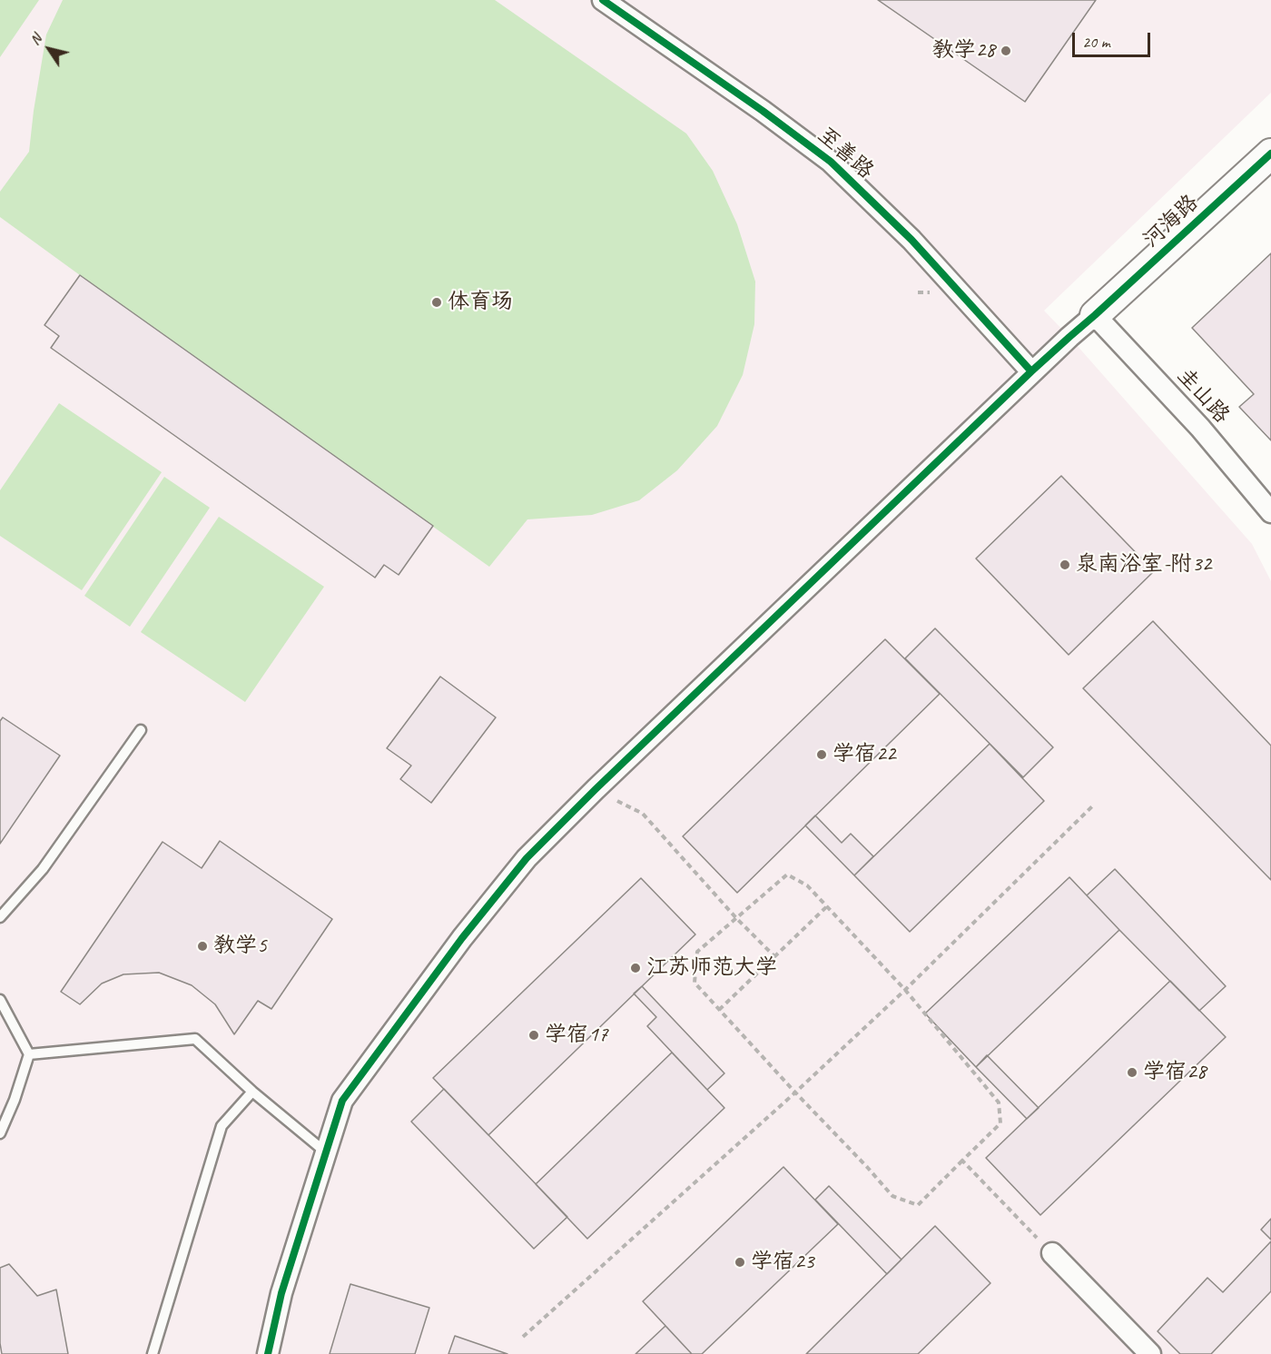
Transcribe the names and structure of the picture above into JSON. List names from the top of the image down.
{
  "streets": {
    "street": ["至善路", "河海路", "圭山路"]
  },
  "crossings": [
    ["河海路", "圭山路"]
  ],
  "places": [
    "教学28",
    "体育场",
    "泉南浴室-附32",
    "学宿22",
    "教学5",
    "江苏师范大学",
    "学宿17",
    "学宿28",
    "学宿23"
  ],
  "scale_bar": "20 m",
  "north": "top left"
}
